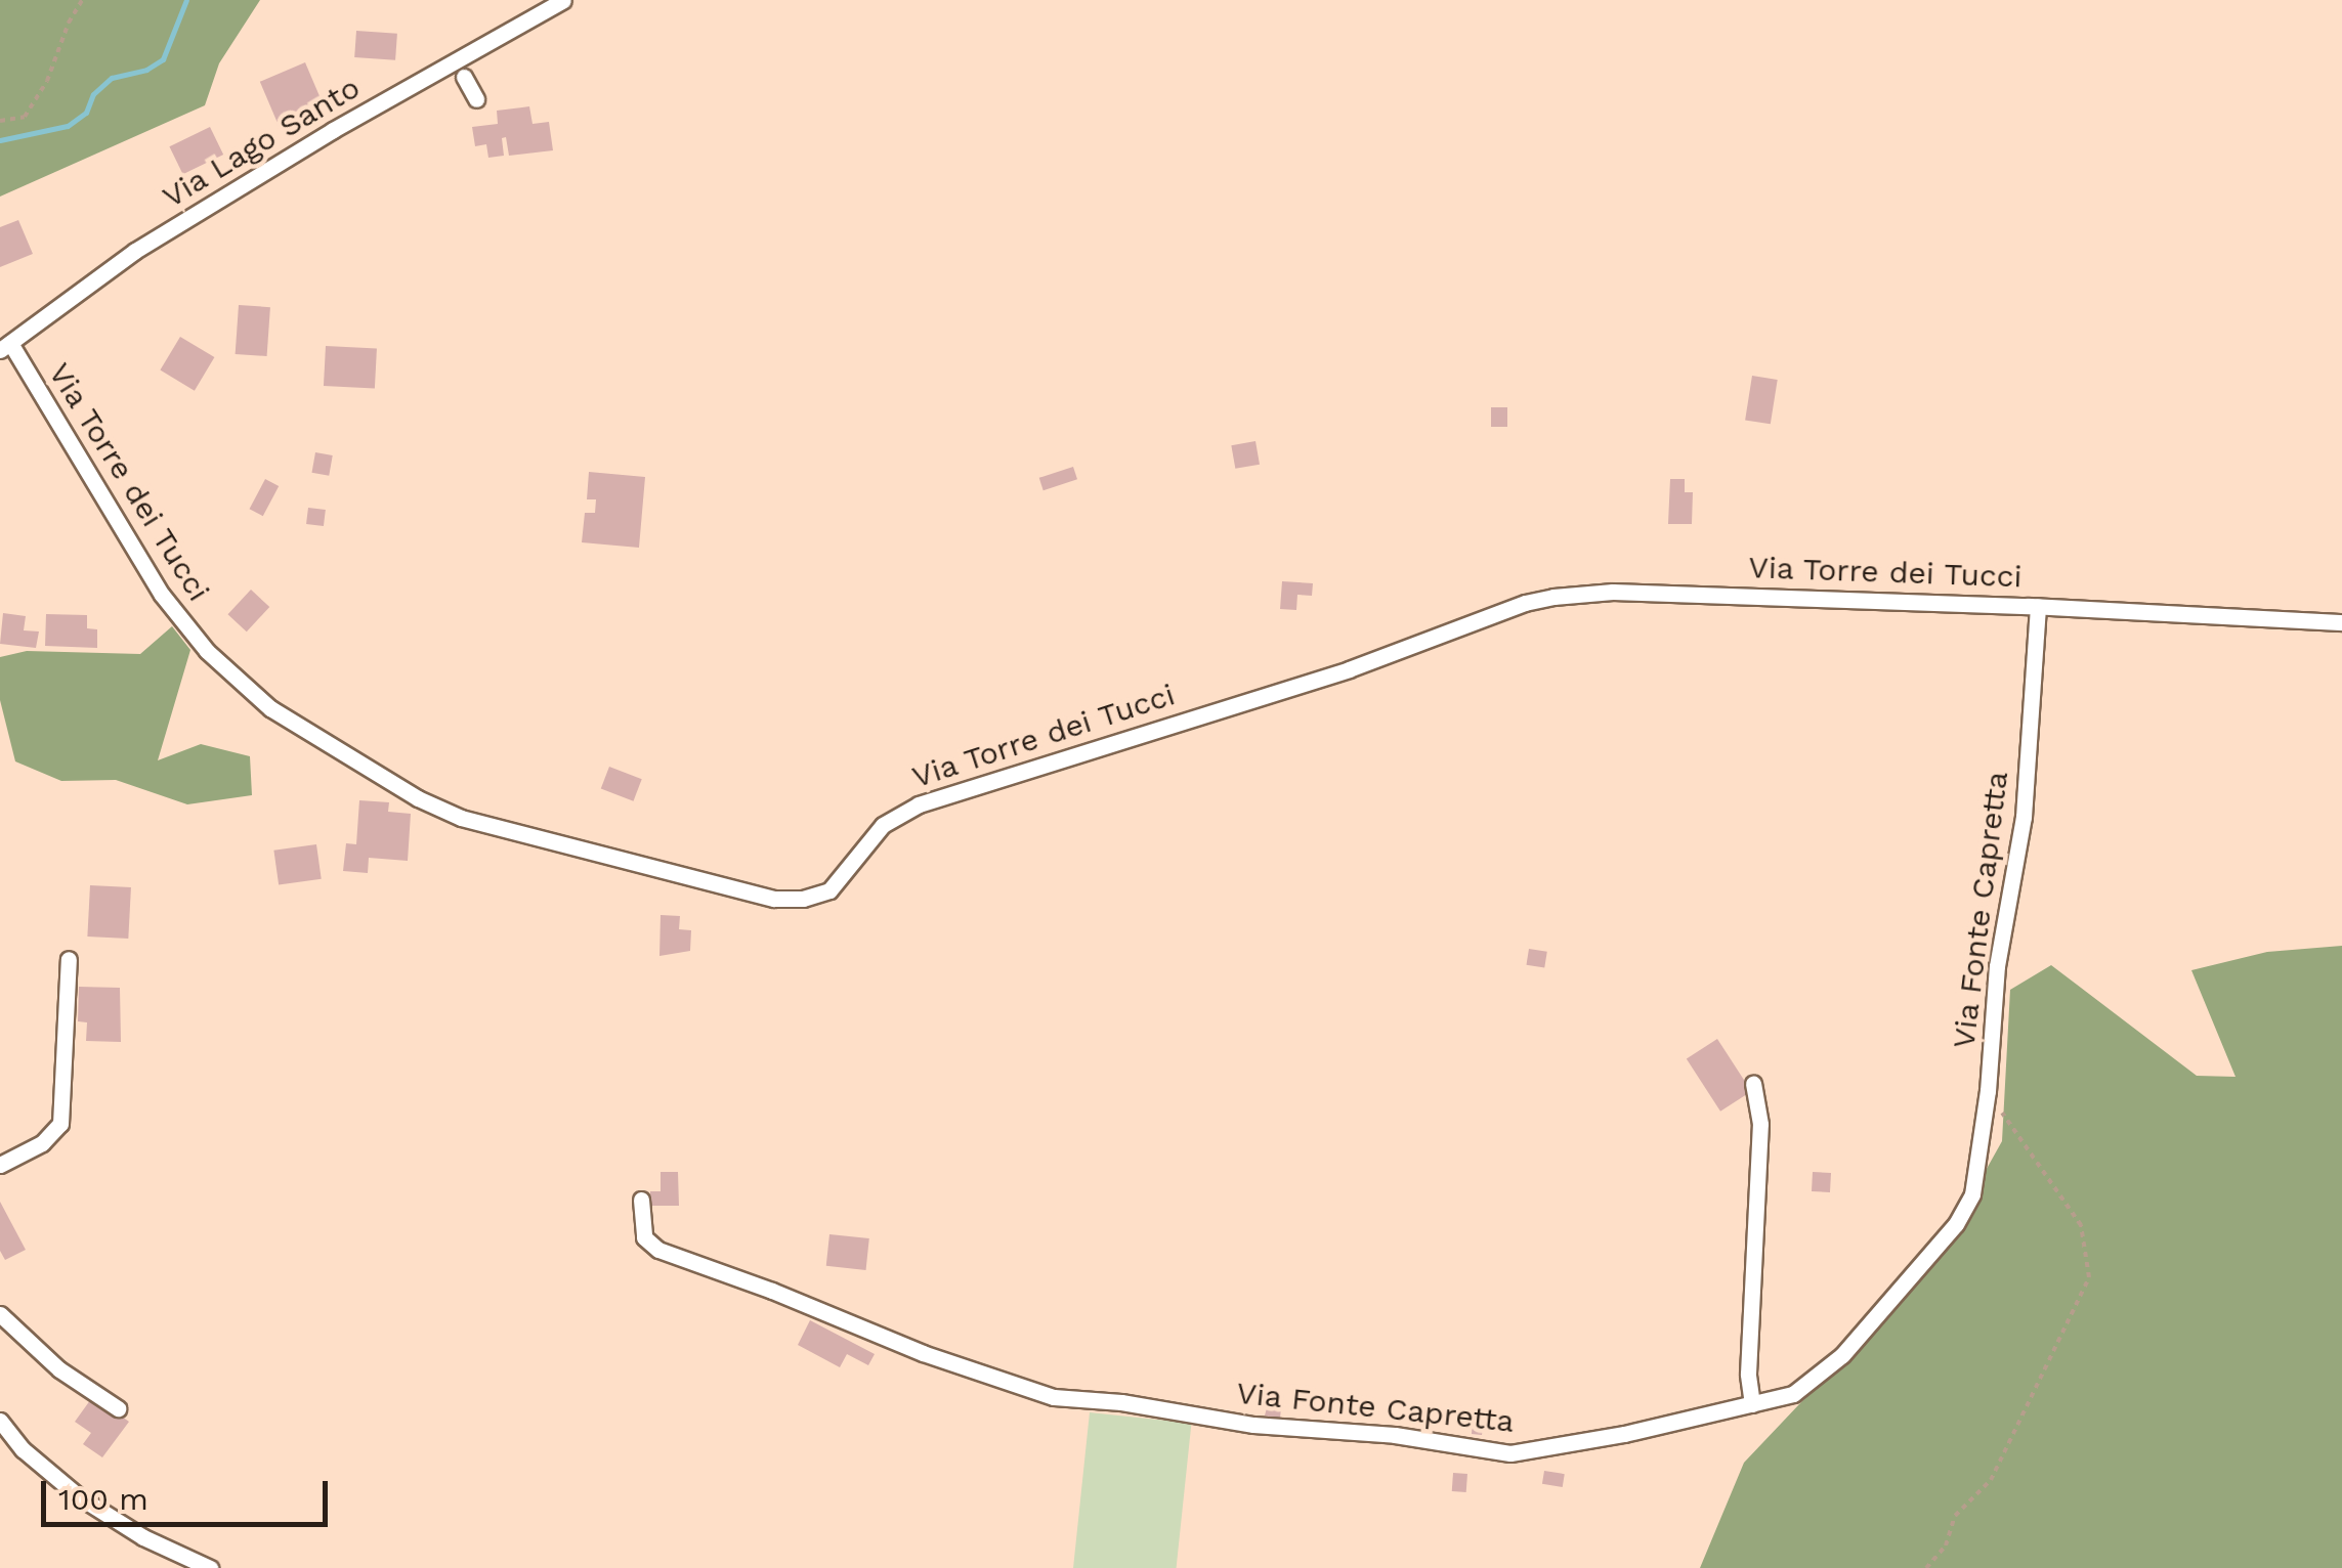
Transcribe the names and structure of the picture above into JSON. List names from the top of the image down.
{
  "streets": {
    "street": ["Via Lago Santo", "Via Torre dei Tucci", "Via Fonte Capretta"]
  },
  "crossings": [
    ["Via Lago Santo", "Via Torre dei Tucci"],
    ["Via Torre dei Tucci", "Via Fonte Capretta"]
  ],
  "scale_bar": "100 m"
}
